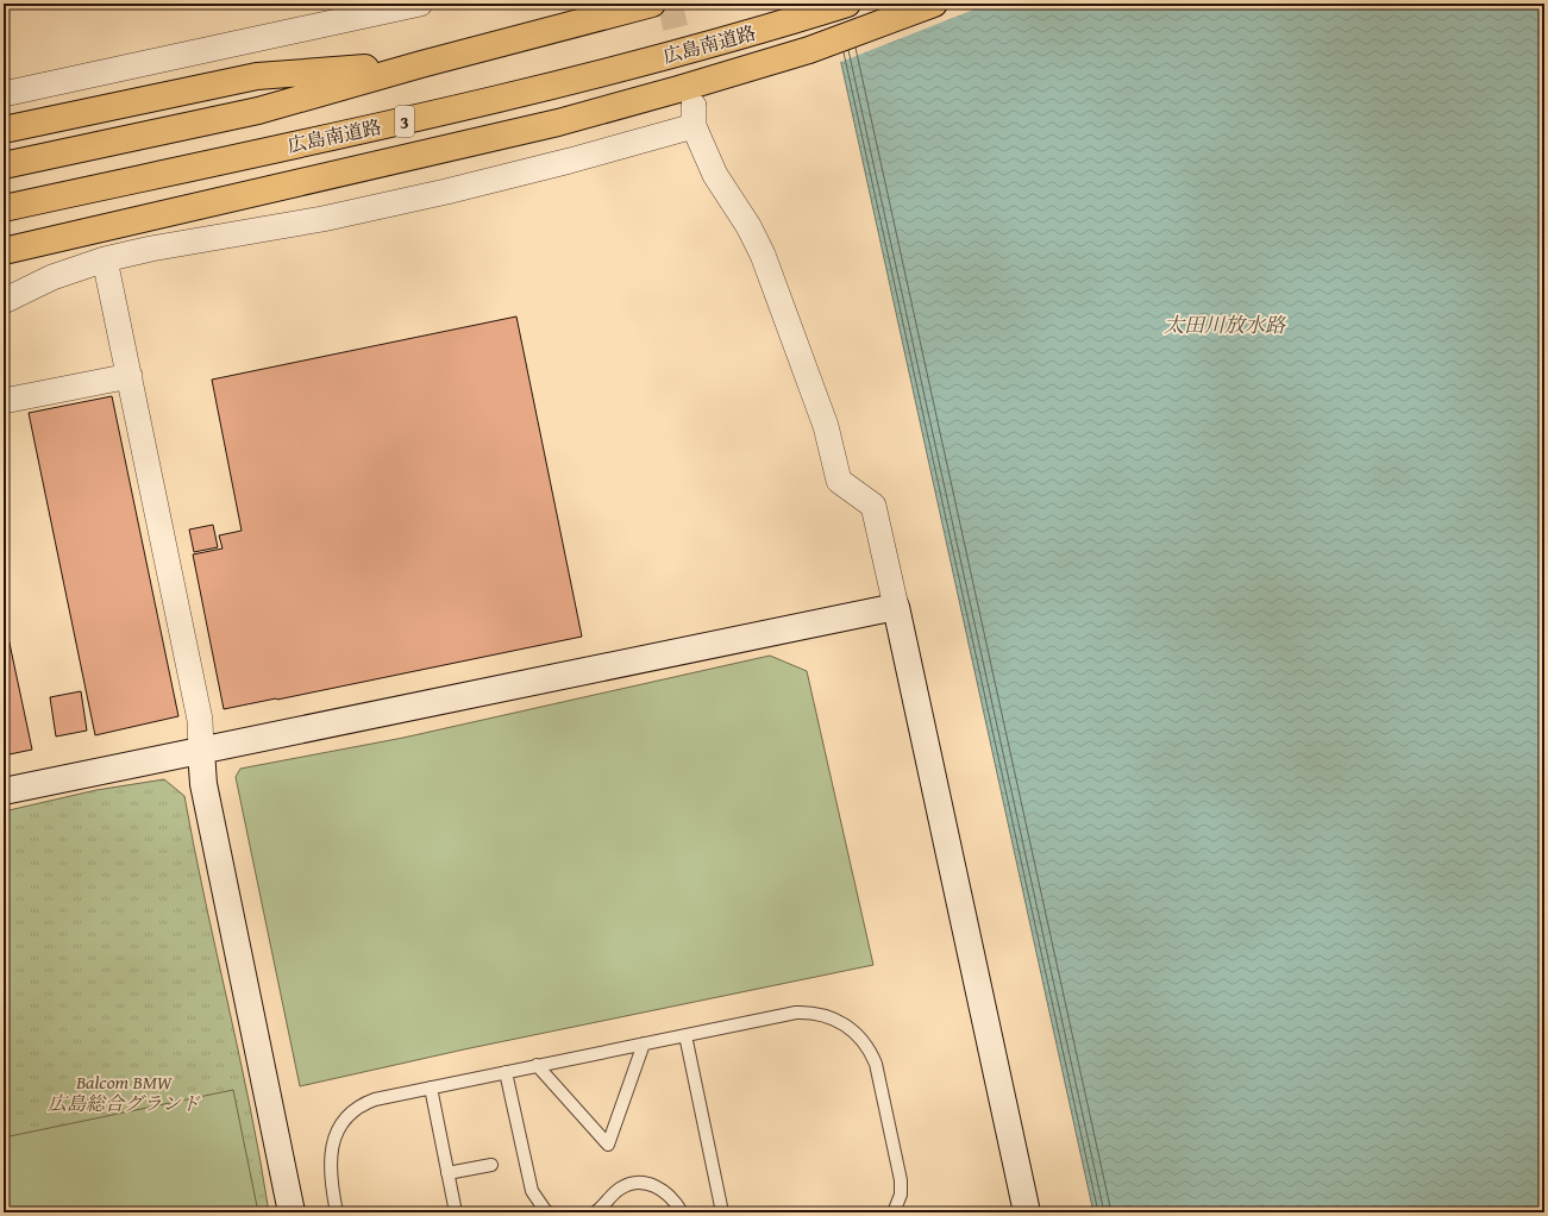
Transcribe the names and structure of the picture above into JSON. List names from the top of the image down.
{
  "streets": {
    "highway": ["広島南道路", "3"]
  },
  "water": ["太田川放水路"],
  "parks": ["Balcom BMW 広島総合グランド"]
}
